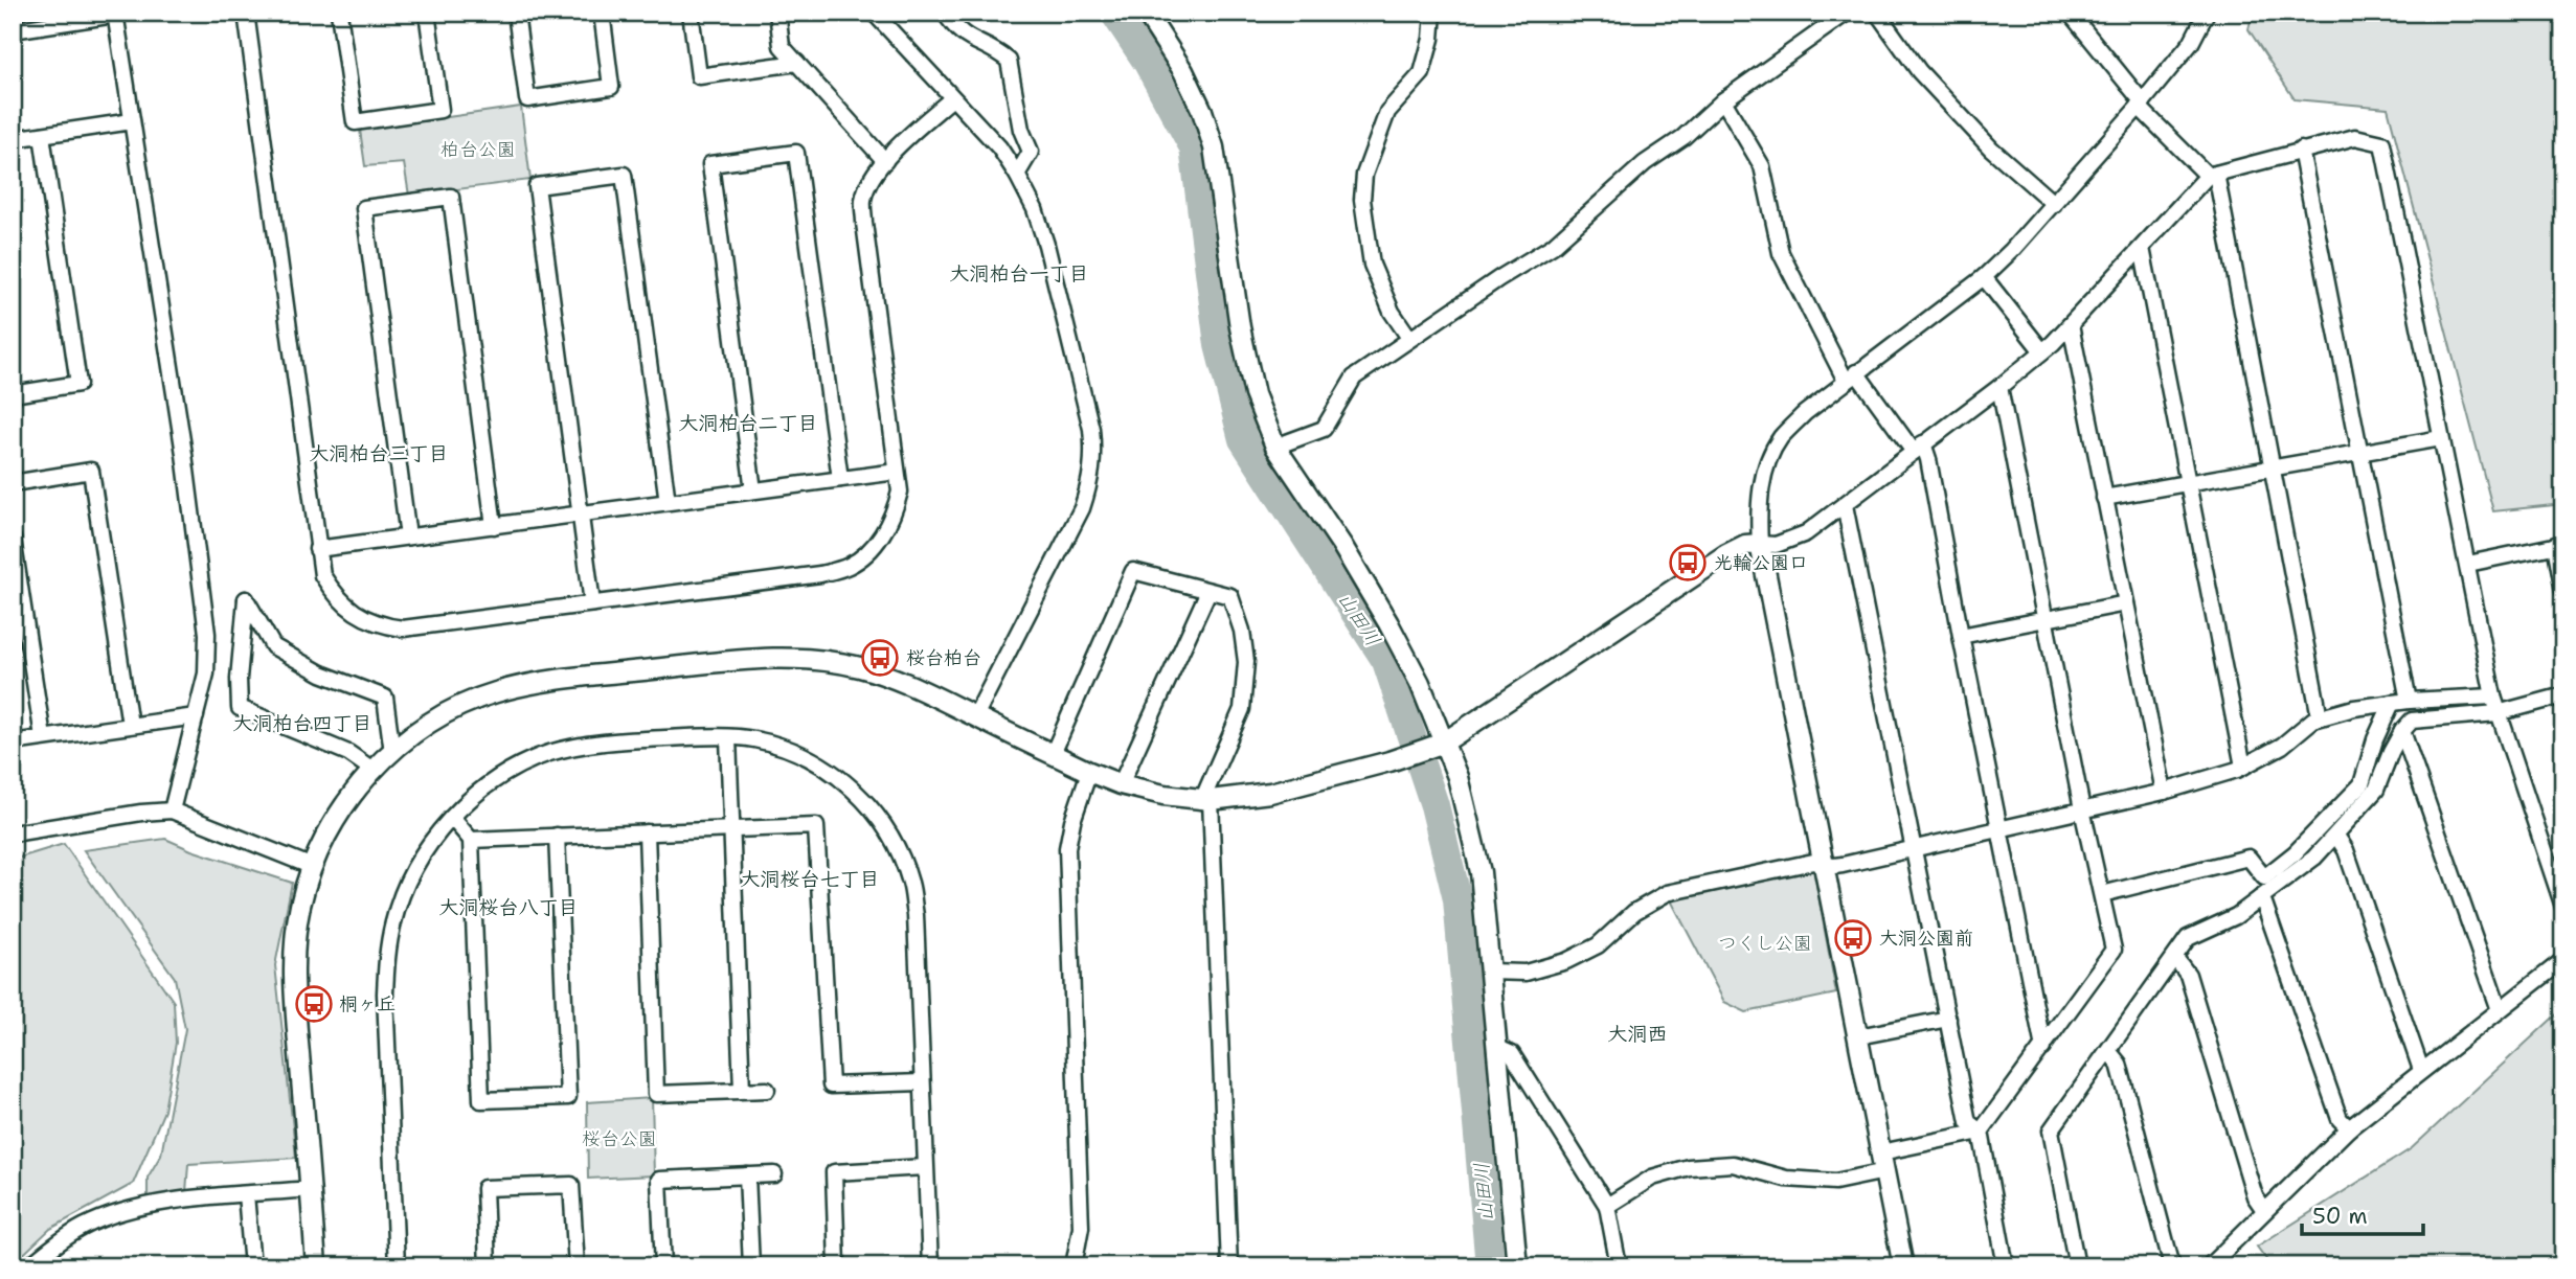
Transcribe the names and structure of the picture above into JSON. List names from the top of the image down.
{
  "districts": [
    "大洞柏台一丁目",
    "大洞柏台二丁目",
    "大洞柏台三丁目",
    "大洞柏台四丁目",
    "大洞桜台七丁目",
    "大洞桜台八丁目",
    "大洞西"
  ],
  "water": ["山田川"],
  "parks": ["柏台公園", "つくし公園", "桜台公園"],
  "places": {
    "bus stop": [
      "光輪公園口",
      "桜台柏台",
      "大洞公園前",
      "桐ヶ丘"
    ]
  },
  "scale_bar": "50 m"
}
